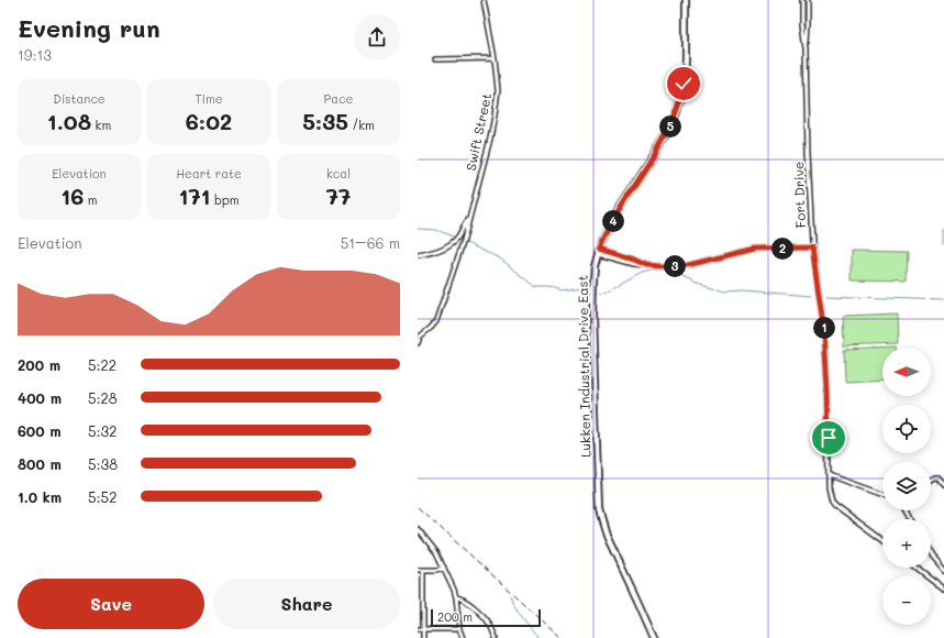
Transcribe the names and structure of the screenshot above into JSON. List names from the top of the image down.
{
  "streets": {
    "main road": ["Lukken Industrial Drive East"],
    "street": ["Swift Street", "Fort Drive"]
  },
  "scale_bar": "200 m",
  "north": "left",
  "page": {
    "heading": ["Evening run", "19:13"],
    "stats": [
      ["Distance", "1.08 km"],
      ["Time", "6:02"],
      ["Pace", "5:35 /km"],
      ["Elevation", "16 m"],
      ["Heart rate", "171 bpm"],
      ["kcal", "77"]
    ],
    "pins": [
      "5",
      "4",
      "2",
      "3",
      "1"
    ],
    "chart": ["Elevation", "51–66 m"],
    "list": [
      {
        "name": "200 m",
        "note": "5:22"
      },
      {
        "name": "400 m",
        "note": "5:28"
      },
      {
        "name": "600 m",
        "note": "5:32"
      },
      {
        "name": "800 m",
        "note": "5:38"
      },
      {
        "name": "1.0 km",
        "note": "5:52"
      }
    ],
    "map_buttons": ["+", "−"],
    "buttons": ["Save", "Share"],
    "scale": "200 m"
  }
}
